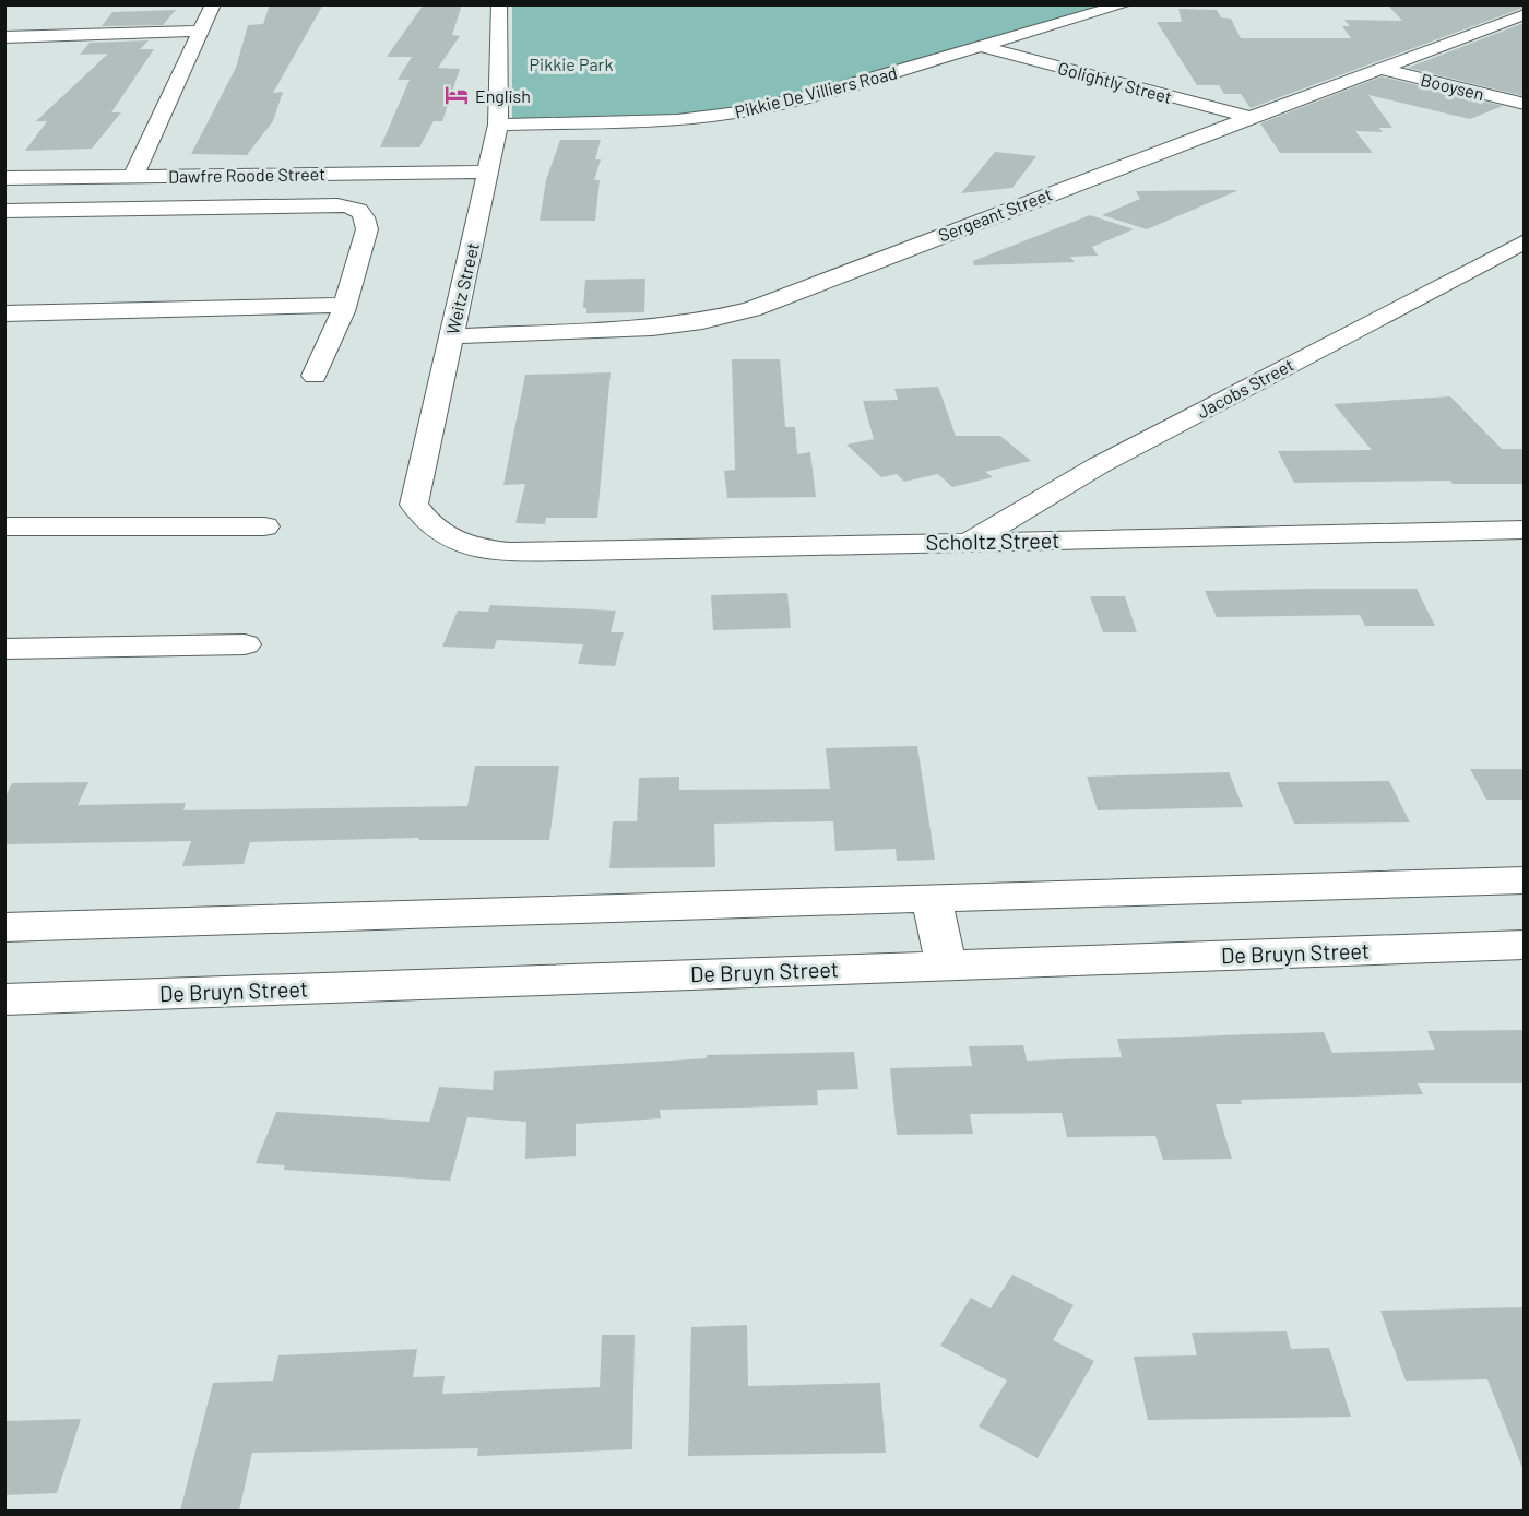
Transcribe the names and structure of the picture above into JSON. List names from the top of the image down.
{
  "streets": {
    "street": [
      "Golightly Street",
      "Booysen",
      "Pikkie De Villiers Road",
      "Dawfre Roode Street",
      "Sergeant Street",
      "Weitz Street",
      "Jacobs Street",
      "Scholtz Street",
      "De Bruyn Street"
    ]
  },
  "crossings": [
    ["Golightly Street", "Pikkie De Villiers Road"],
    ["Golightly Street", "Sergeant Street"],
    ["Booysen", "Sergeant Street"],
    ["Pikkie De Villiers Road", "Weitz Street"],
    ["Dawfre Roode Street", "Weitz Street"],
    ["Sergeant Street", "Weitz Street"],
    ["Weitz Street", "Scholtz Street"],
    ["Jacobs Street", "Scholtz Street"]
  ],
  "parks": ["Pikkie Park"],
  "places": {
    "hotel": ["English"]
  }
}
